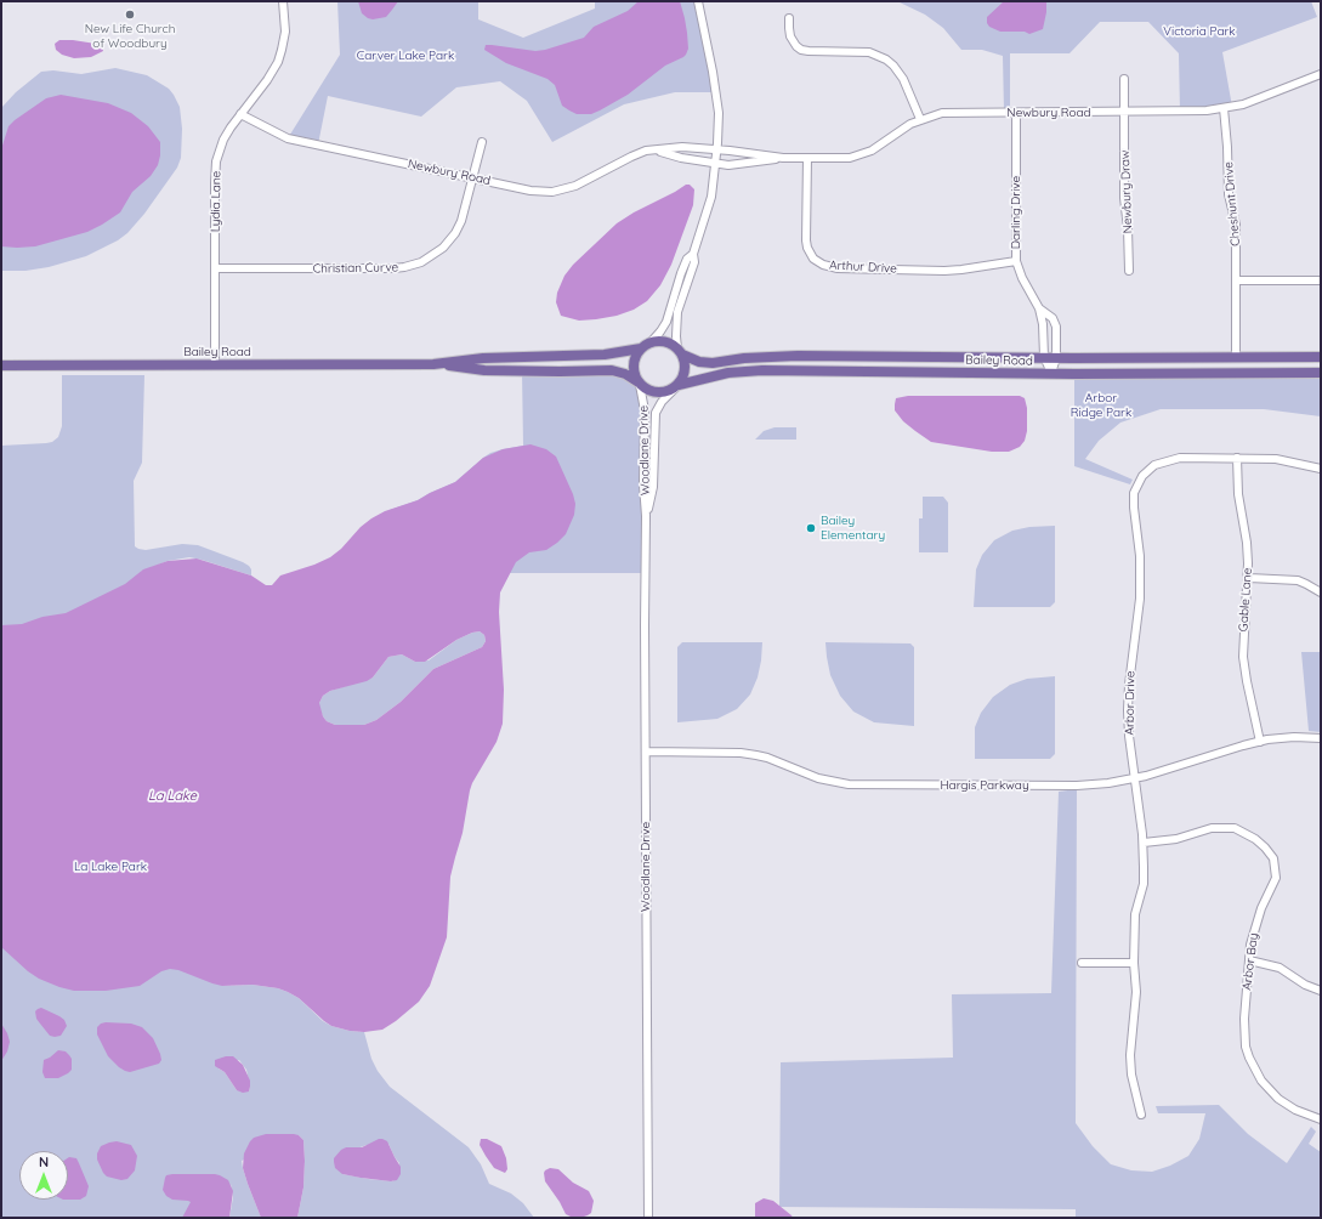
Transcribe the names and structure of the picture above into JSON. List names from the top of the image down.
{
  "streets": {
    "main road": ["Bailey Road"],
    "street": [
      "Newbury Road",
      "Newbury Draw",
      "Lydia Lane",
      "Cheshunt Drive",
      "Darling Drive",
      "Arthur Drive",
      "Christian Curve",
      "Woodlane Drive",
      "Gable Lane",
      "Arbor Drive",
      "Hargis Parkway",
      "Arbor Bay"
    ]
  },
  "crossings": [
    ["Newbury Road", "Newbury Draw"],
    ["Newbury Road", "Lydia Lane"],
    ["Newbury Road", "Cheshunt Drive"],
    ["Newbury Road", "Darling Drive"],
    ["Newbury Road", "Arthur Drive"],
    ["Newbury Road", "Christian Curve"],
    ["Lydia Lane", "Christian Curve"],
    ["Lydia Lane", "Bailey Road"],
    ["Cheshunt Drive", "Bailey Road"],
    ["Darling Drive", "Arthur Drive"],
    ["Darling Drive", "Bailey Road"],
    ["Bailey Road", "Woodlane Drive"],
    ["Woodlane Drive", "Hargis Parkway"],
    ["Gable Lane", "Arbor Drive"],
    ["Gable Lane", "Hargis Parkway"],
    ["Arbor Drive", "Hargis Parkway"],
    ["Arbor Drive", "Arbor Bay"]
  ],
  "water": ["La Lake"],
  "parks": [
    "Victoria Park",
    "Carver Lake Park",
    "Arbor Ridge Park",
    "La Lake Park"
  ],
  "places": ["New Life Church of Woodbury", "Bailey Elementary"],
  "north": "top"
}
